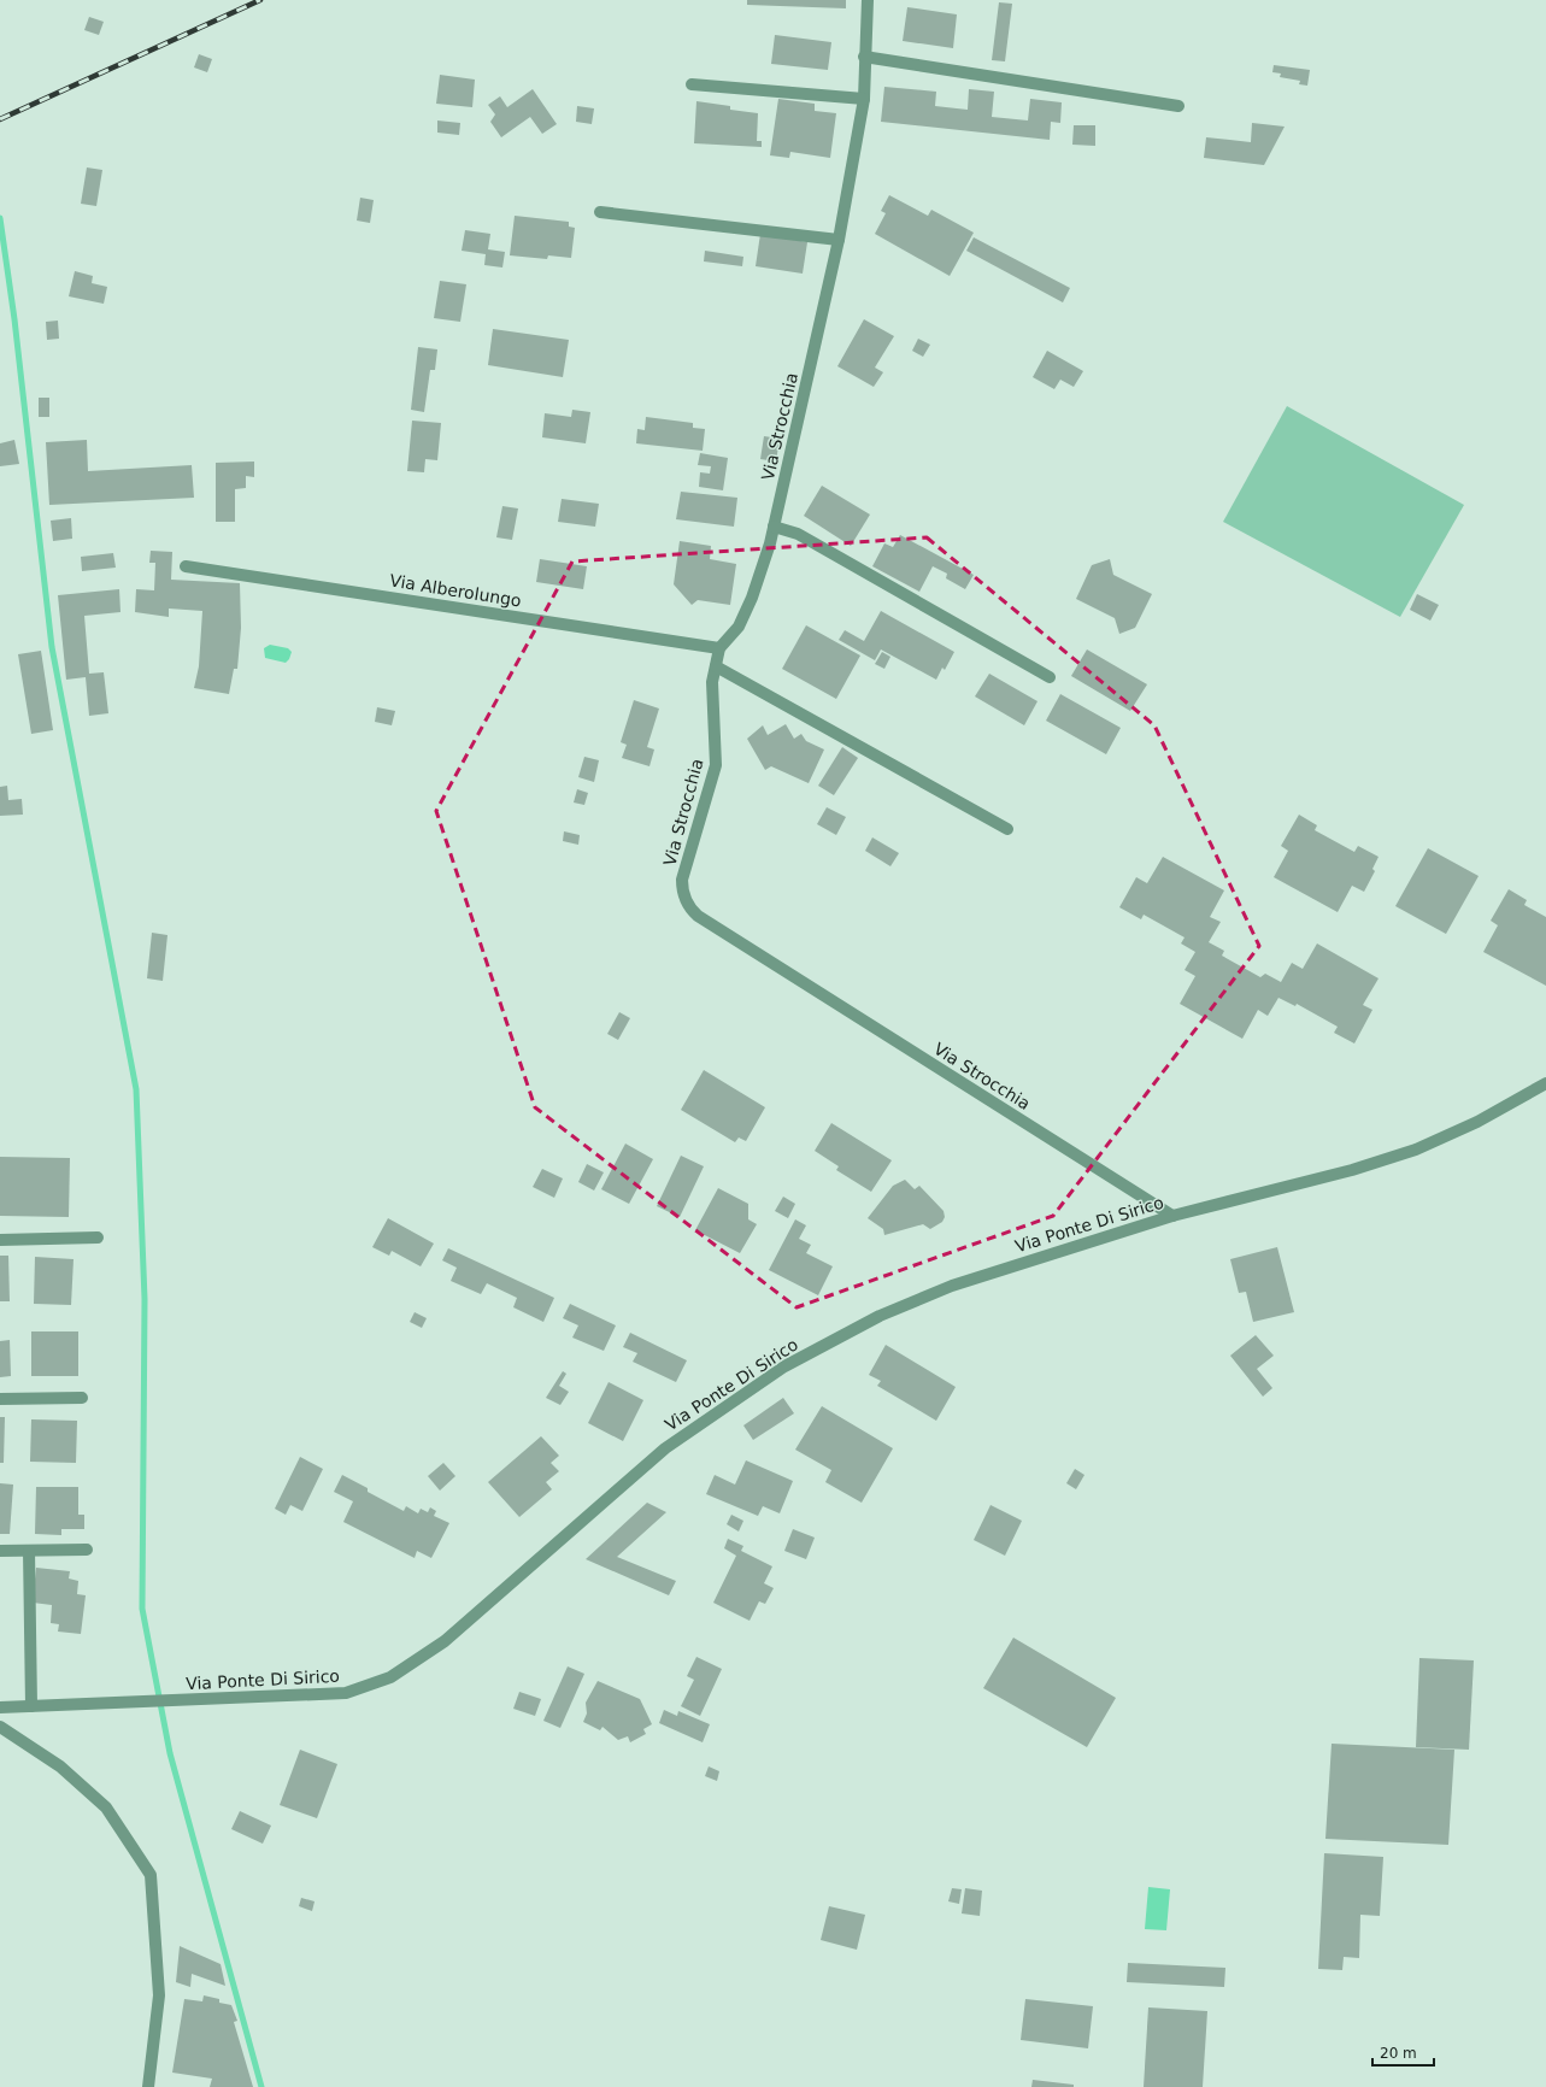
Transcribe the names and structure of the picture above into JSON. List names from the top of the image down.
{
  "streets": {
    "street": ["Via Strocchia", "Via Alberolungo", "Via Ponte Di Sirico"]
  },
  "crossings": [
    ["Via Strocchia", "Via Alberolungo"],
    ["Via Strocchia", "Via Ponte Di Sirico"]
  ],
  "scale_bar": "20 m"
}
